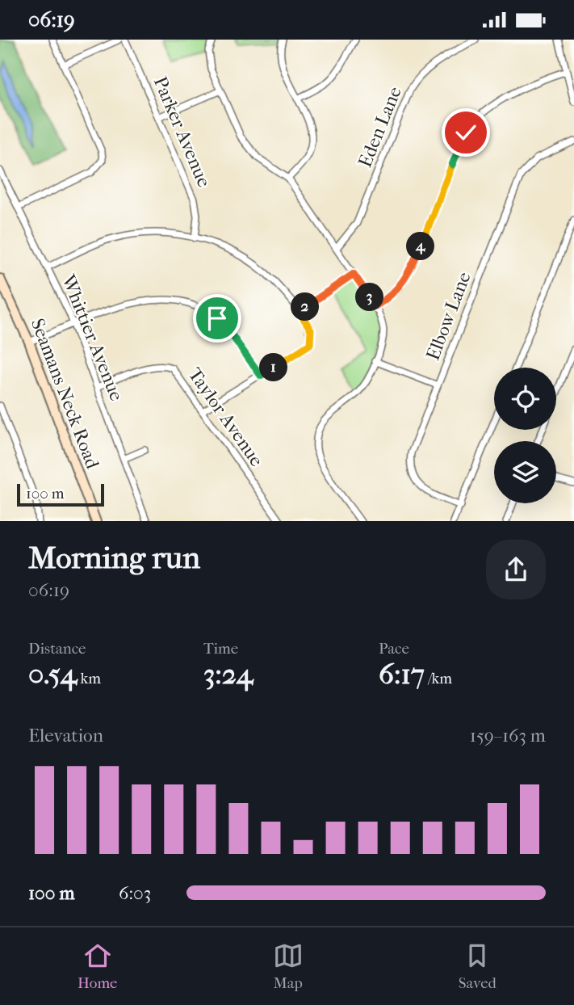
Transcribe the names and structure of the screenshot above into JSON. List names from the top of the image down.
{
  "streets": {
    "main road": ["Seamans Neck Road"],
    "street": [
      "Eden Lane",
      "Parker Avenue",
      "Elbow Lane",
      "Whittier Avenue",
      "Taylor Avenue"
    ]
  },
  "crossings": [
    ["Whittier Avenue", "Taylor Avenue"]
  ],
  "scale_bar": "100 m",
  "page": {
    "status": "06:19",
    "pins": [
      "4",
      "3",
      "2",
      "1"
    ],
    "scale": "100 m",
    "heading": ["Morning run", "06:19"],
    "stats": [
      ["Distance", "0.54 km"],
      ["Time", "3:24"],
      ["Pace", "6:17 /km"]
    ],
    "chart": ["Elevation", "159–163 m"],
    "list": [
      {
        "name": "100 m",
        "note": "6:03"
      }
    ],
    "tabs": ["Home", "Map", "Saved"]
  }
}
